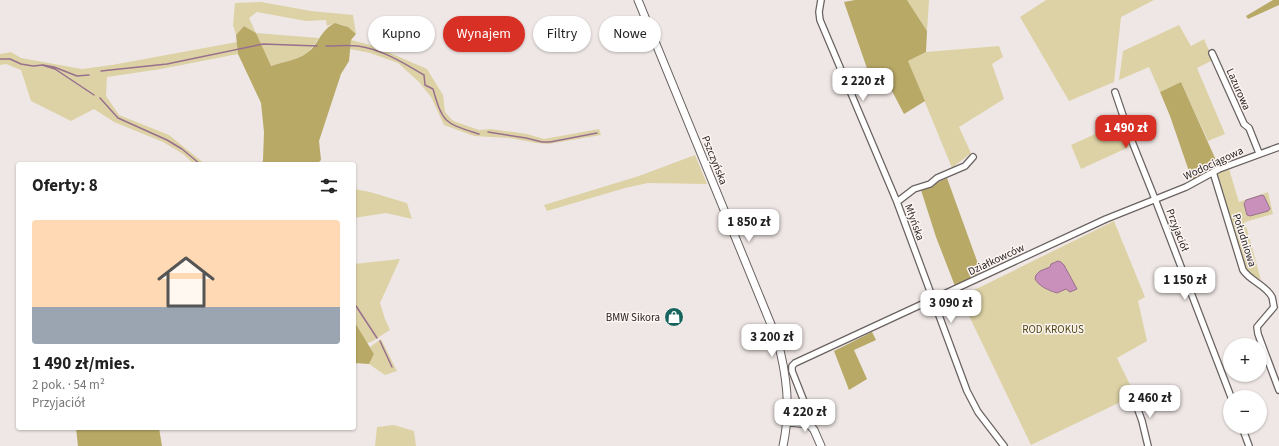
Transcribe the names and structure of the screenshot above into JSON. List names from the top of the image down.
{
  "streets": {
    "main road": ["Pszczyńska"],
    "street": [
      "Lazurowa",
      "Wodociągowa",
      "Młyńska",
      "Przyjaciół",
      "Południowa",
      "Działkowców"
    ]
  },
  "crossings": [
    ["Lazurowa", "Wodociągowa"],
    ["Wodociągowa", "Przyjaciół"],
    ["Wodociągowa", "Południowa"],
    ["Wodociągowa", "Działkowców"],
    ["Młyńska", "Działkowców"],
    ["Przyjaciół", "Działkowców"]
  ],
  "parks": ["ROD KROKUS"],
  "places": {
    "shop": ["BMW Sikora"]
  },
  "page": {
    "chip": [
      "Kupno",
      "Wynajem",
      "Filtry",
      "Nowe"
    ],
    "price": [
      "2 220 zł",
      "1 490 zł",
      "1 850 zł",
      "1 150 zł",
      "3 090 zł",
      "3 200 zł",
      "2 460 zł",
      "4 220 zł"
    ],
    "heading": "Oferty: 8",
    "list": [
      {
        "name": "1 490 zł/mies.",
        "note": "2 pok. · 54 m² · Przyjaciół"
      }
    ],
    "map_buttons": ["+", "−"]
  }
}
